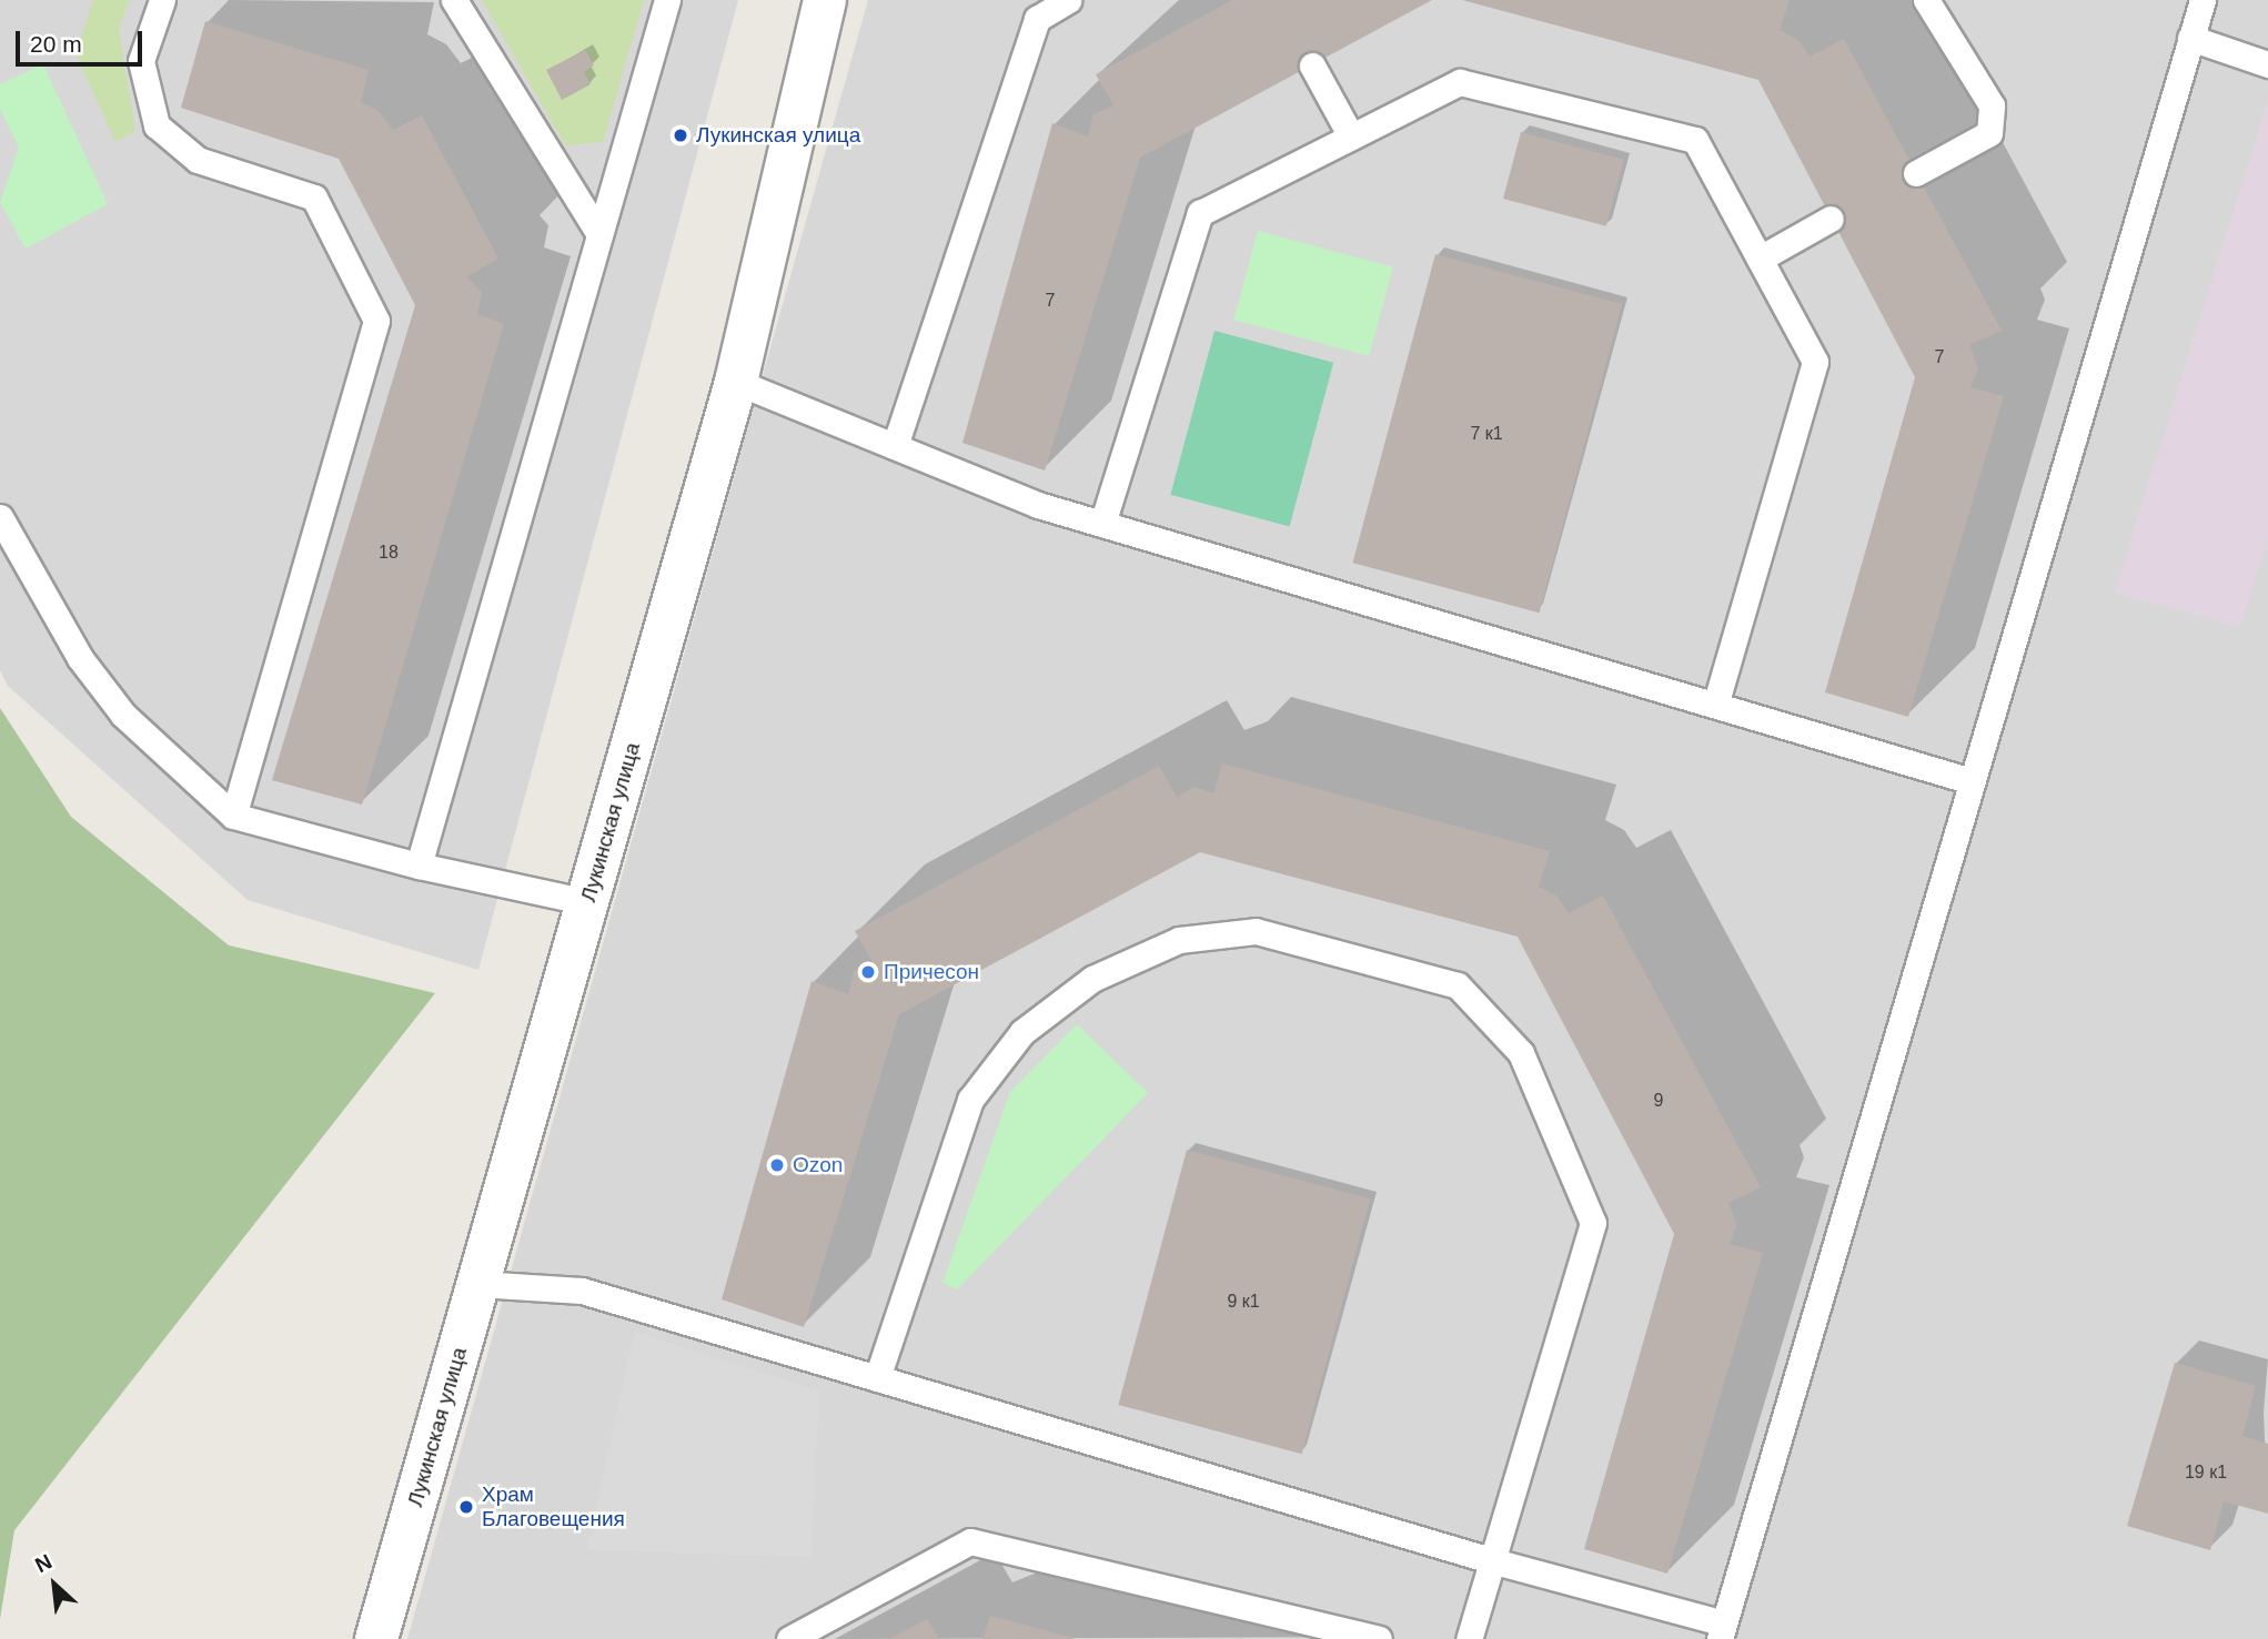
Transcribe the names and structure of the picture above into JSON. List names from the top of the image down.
{
  "streets": {
    "street": ["Лукинская улица"]
  },
  "places": [
    "Лукинская улица",
    "Причесон",
    "Ozon",
    "Храм Благовещения"
  ],
  "house_numbers": [
    "7",
    "7",
    "7 к1",
    "18",
    "9",
    "9 к1",
    "19 к1"
  ],
  "scale_bar": "20 m",
  "north": "top left"
}
